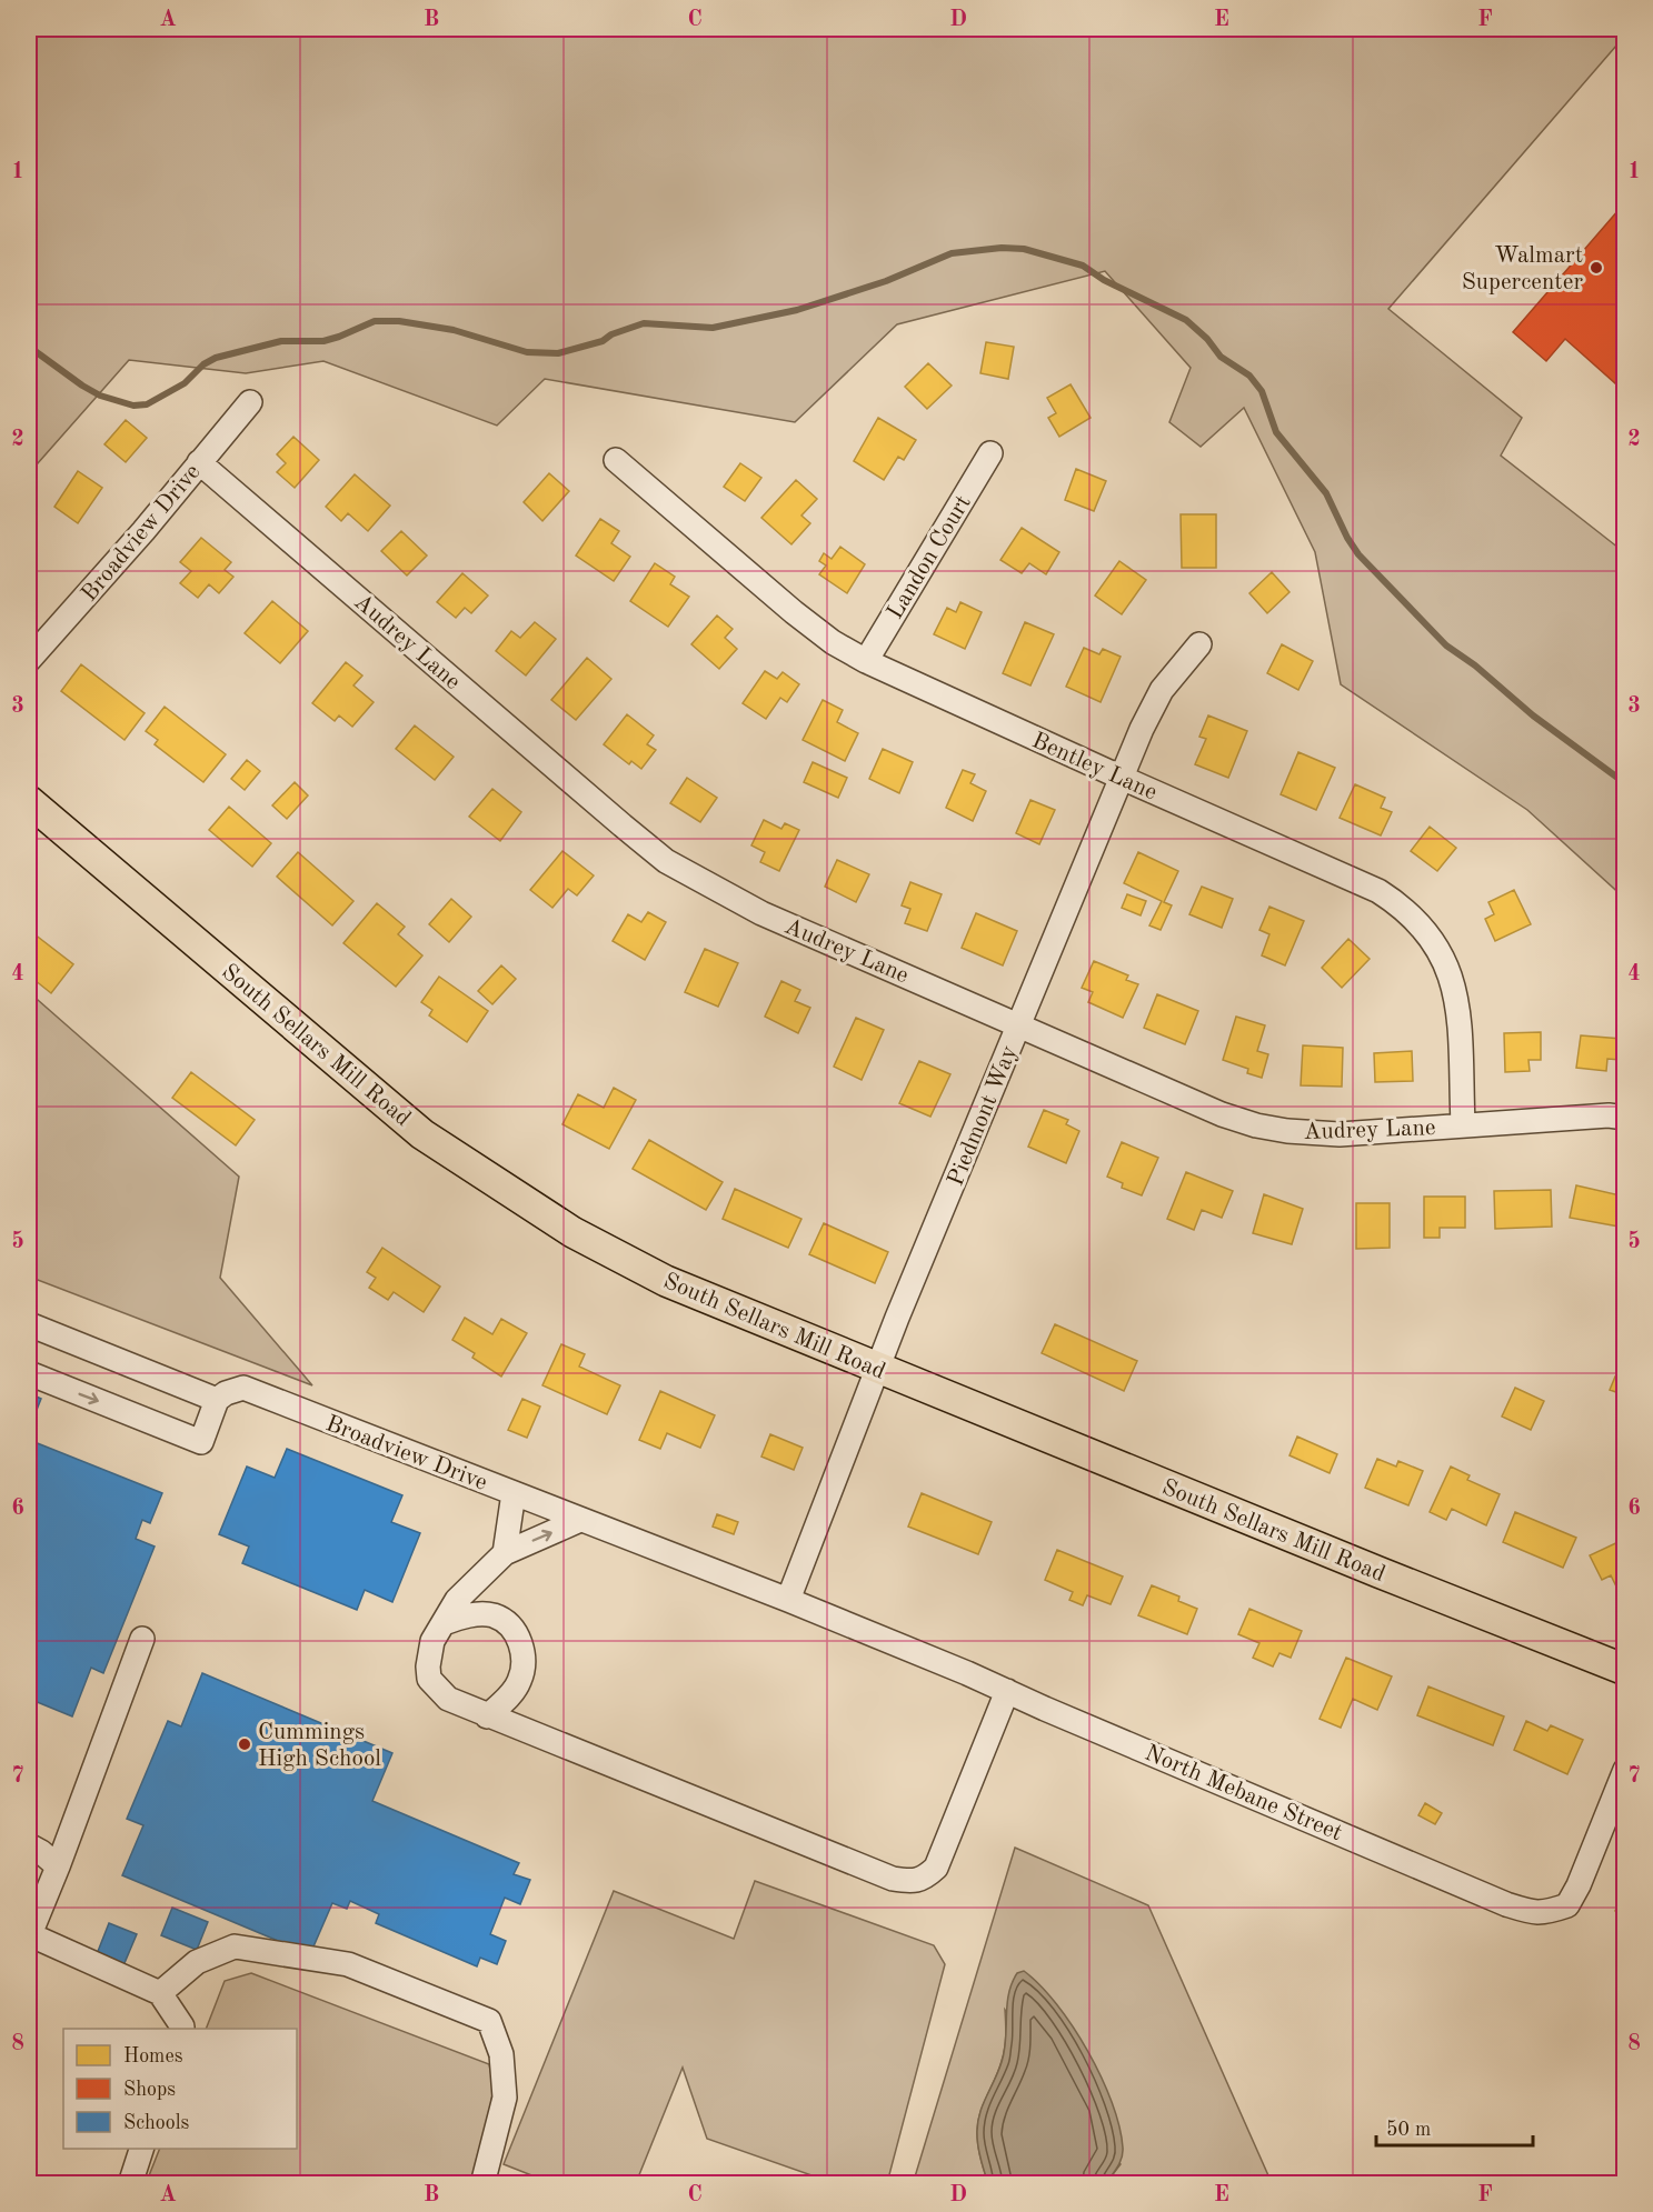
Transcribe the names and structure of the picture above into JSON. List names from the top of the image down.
{
  "streets": {
    "main road": ["South Sellars Mill Road"],
    "street": [
      "Broadview Drive",
      "Landon Court",
      "Audrey Lane",
      "Bentley Lane",
      "Piedmont Way",
      "North Mebane Street"
    ]
  },
  "crossings": [
    ["Broadview Drive", "Audrey Lane"],
    ["Broadview Drive", "Piedmont Way"],
    ["Broadview Drive", "North Mebane Street"],
    ["Landon Court", "Bentley Lane"],
    ["Audrey Lane", "Bentley Lane"],
    ["Audrey Lane", "Piedmont Way"],
    ["Bentley Lane", "Piedmont Way"],
    ["South Sellars Mill Road", "Piedmont Way"],
    ["Piedmont Way", "North Mebane Street"]
  ],
  "places": ["Walmart Supercenter", "Cummings High School"],
  "legend": ["Homes", "Shops", "Schools"],
  "scale_bar": "50 m",
  "grid": {
    "columns": [
      "A",
      "B",
      "C",
      "D",
      "E",
      "F"
    ],
    "rows": [
      "1",
      "2",
      "3",
      "4",
      "5",
      "6",
      "7",
      "8"
    ]
  }
}
